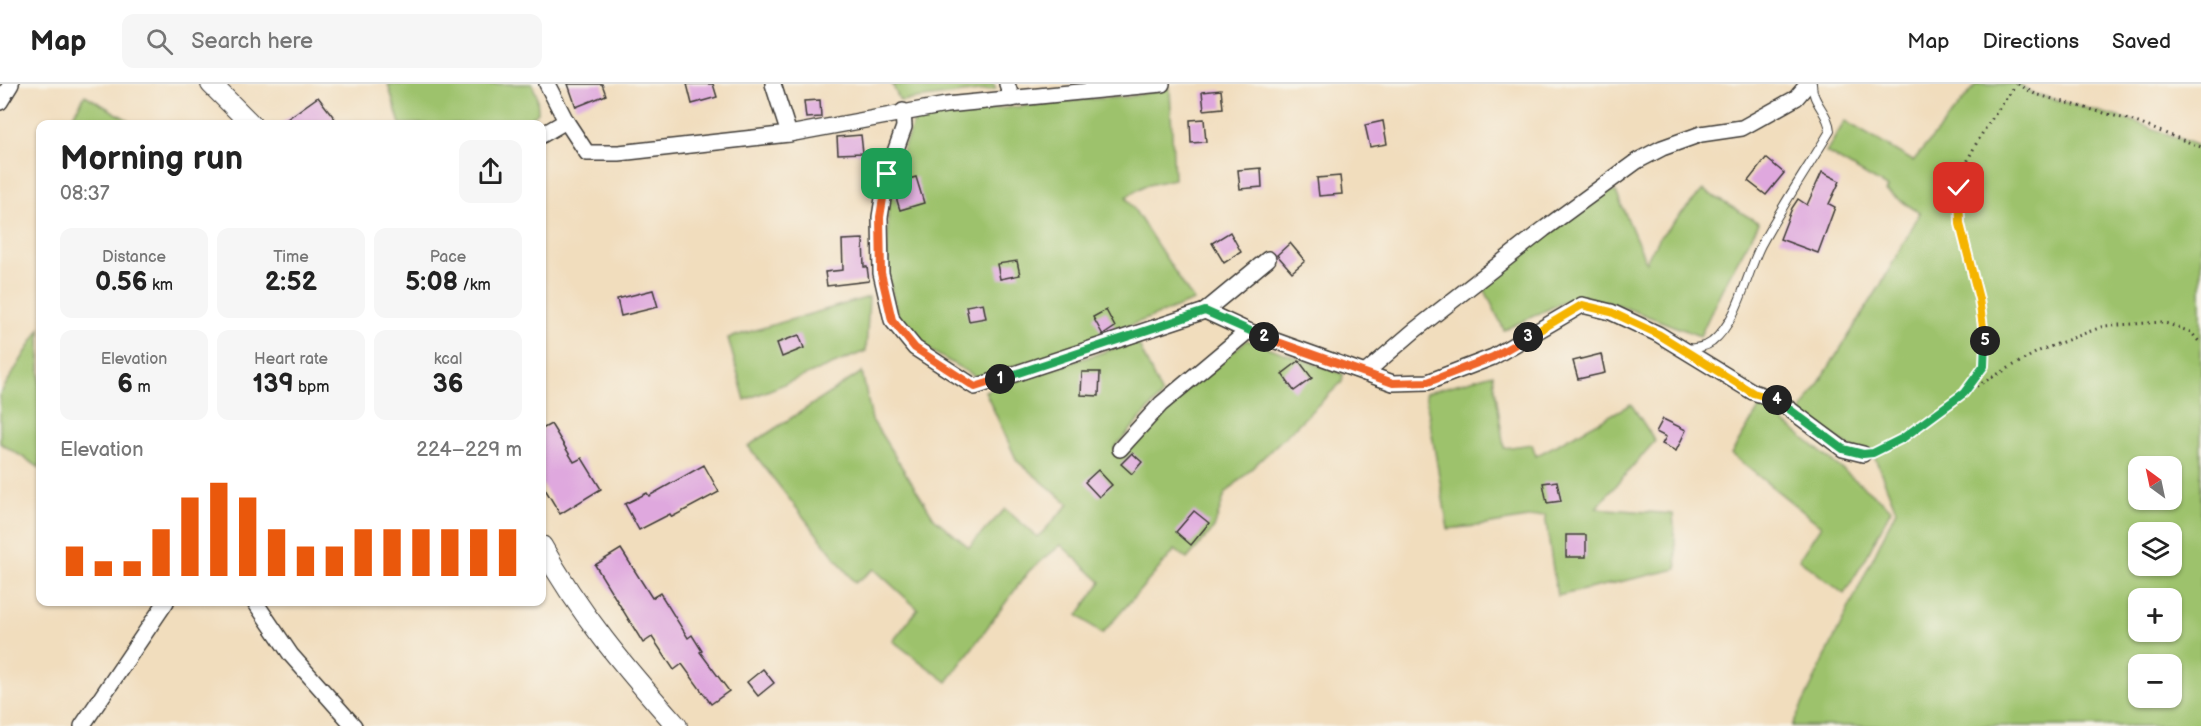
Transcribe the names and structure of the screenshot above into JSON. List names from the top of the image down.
{
  "north": "top left",
  "page": {
    "header": "Map",
    "search": "Search here",
    "nav": ["Map", "Directions", "Saved"],
    "heading": ["Morning run", "08:37"],
    "stats": [
      ["Distance", "0.56 km"],
      ["Time", "2:52"],
      ["Pace", "5:08 /km"],
      ["Elevation", "6 m"],
      ["Heart rate", "139 bpm"],
      ["kcal", "36"]
    ],
    "pins": [
      "2",
      "3",
      "5",
      "1",
      "4"
    ],
    "chart": ["Elevation", "224–229 m"],
    "map_buttons": ["+", "−"]
  }
}
